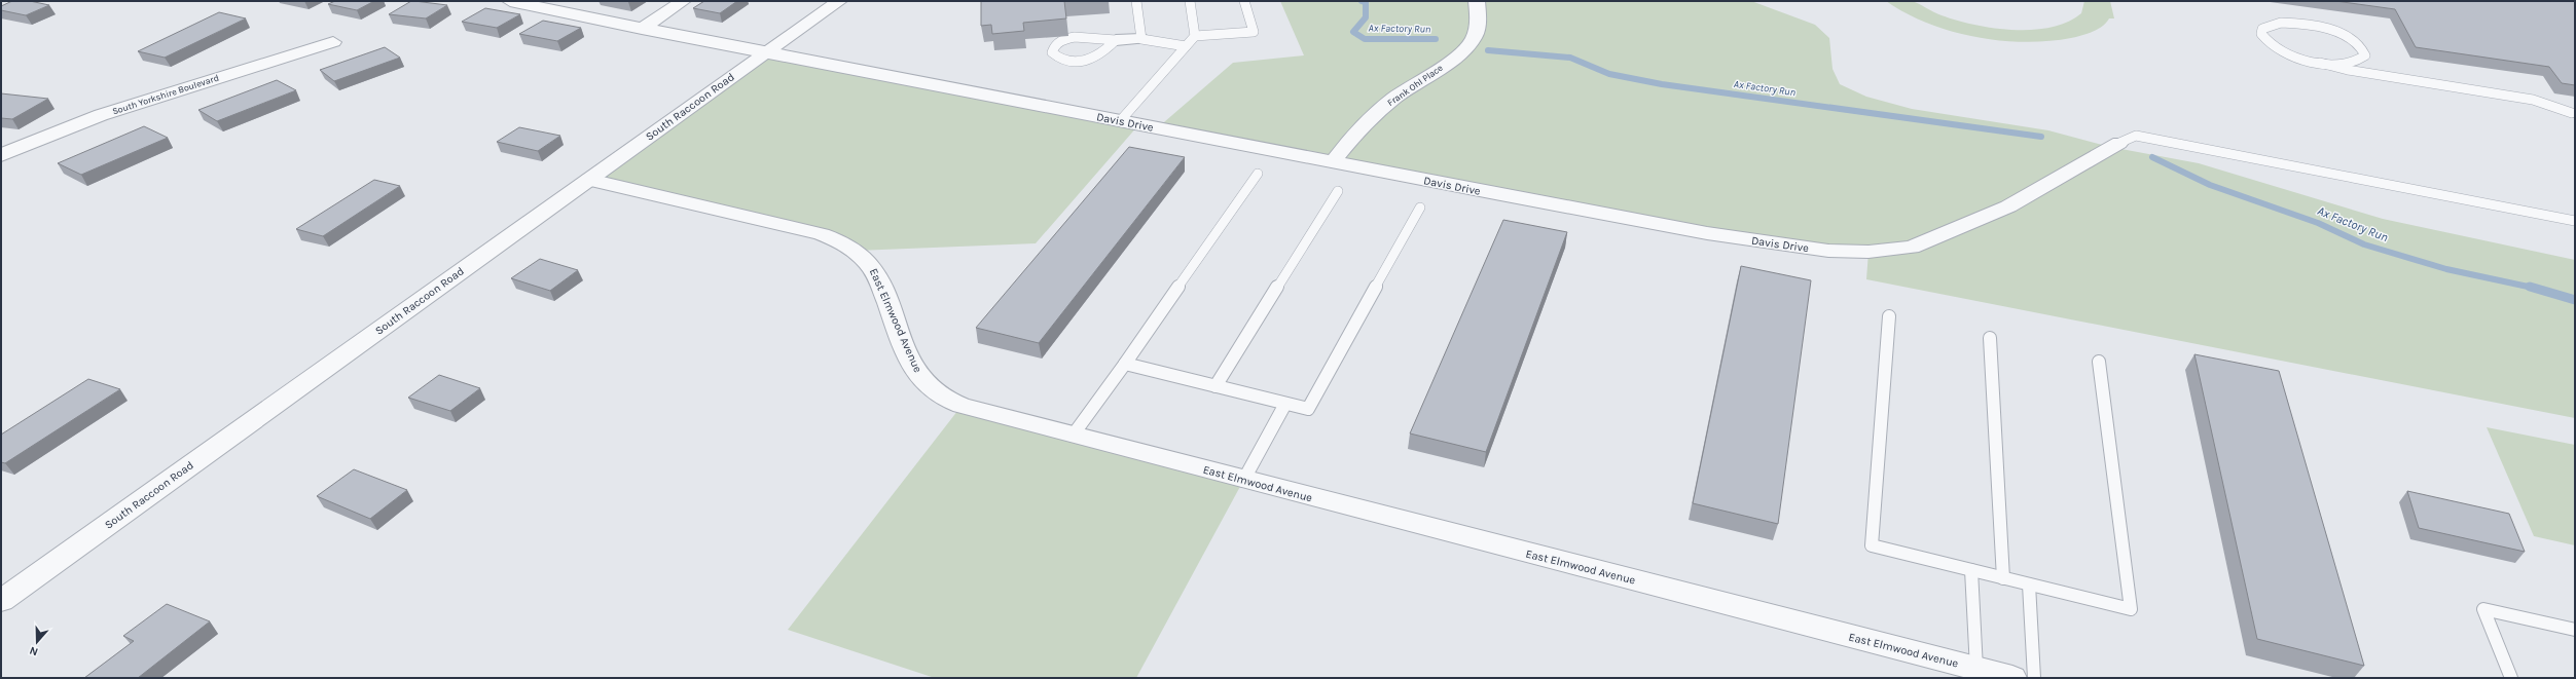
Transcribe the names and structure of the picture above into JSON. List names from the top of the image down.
{
  "streets": {
    "street": [
      "Frank Ohl Place",
      "South Yorkshire Boulevard",
      "South Raccoon Road",
      "Davis Drive",
      "East Elmwood Avenue"
    ]
  },
  "crossings": [
    ["Frank Ohl Place", "Davis Drive"],
    ["South Raccoon Road", "Davis Drive"],
    ["South Raccoon Road", "East Elmwood Avenue"]
  ],
  "water": ["Ax Factory Run"],
  "north": "bottom"
}
